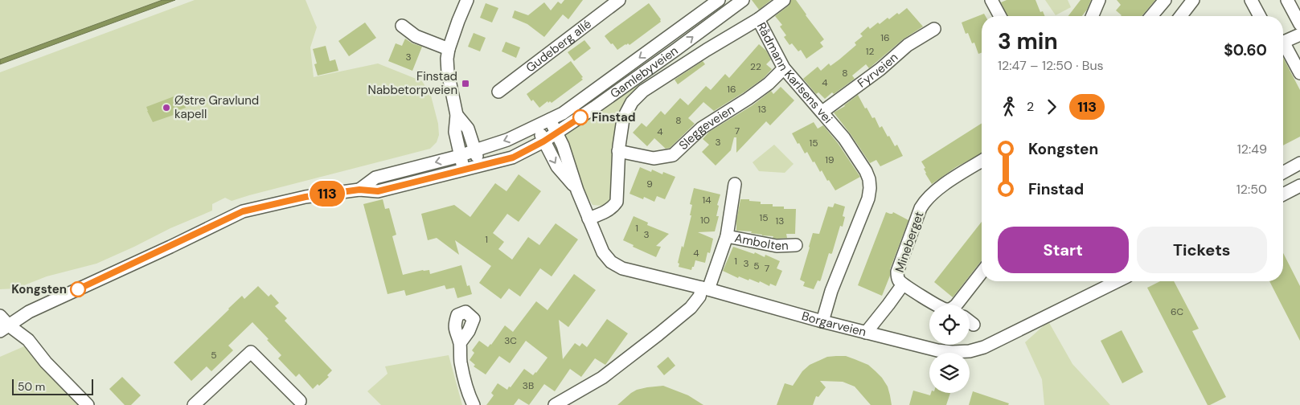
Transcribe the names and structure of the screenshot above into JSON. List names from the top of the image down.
{
  "streets": {
    "street": [
      "Gudeberg allé",
      "Fyrveien",
      "Gamlebyveien",
      "Rådmann Karlsens vei",
      "Sleggeveien",
      "Ambolten",
      "Mineberget",
      "Borgarveien"
    ]
  },
  "crossings": [
    ["Fyrveien", "Rådmann Karlsens vei"],
    ["Gamlebyveien", "Borgarveien"],
    ["Rådmann Karlsens vei", "Sleggeveien"],
    ["Rådmann Karlsens vei", "Borgarveien"],
    ["Ambolten", "Borgarveien"],
    ["Mineberget", "Borgarveien"]
  ],
  "places": {
    "transit": ["Finstad Nabbetorpveien"],
    "other": ["Østre Gravlund kapell", "Finstad", "Kongsten"]
  },
  "lines": ["bus line 113"],
  "house_numbers": [
    "16",
    "12",
    "3",
    "22",
    "8",
    "4",
    "16",
    "13",
    "8",
    "7",
    "4",
    "3",
    "15",
    "19",
    "9",
    "14",
    "15",
    "10",
    "13",
    "1",
    "3",
    "1",
    "4",
    "1",
    "3",
    "5",
    "7",
    "6C",
    "3C",
    "5",
    "3B"
  ],
  "scale_bar": "50 m",
  "page": {
    "on_map": "113",
    "heading": ["3 min", "12:47 – 12:50 · Bus", "$0.60"],
    "legs": ["2", "113"],
    "list": [
      {
        "name": "Kongsten",
        "value": "12:49"
      },
      {
        "name": "Finstad",
        "value": "12:50"
      }
    ],
    "buttons": ["Start", "Tickets"],
    "scale": "50 m"
  }
}
